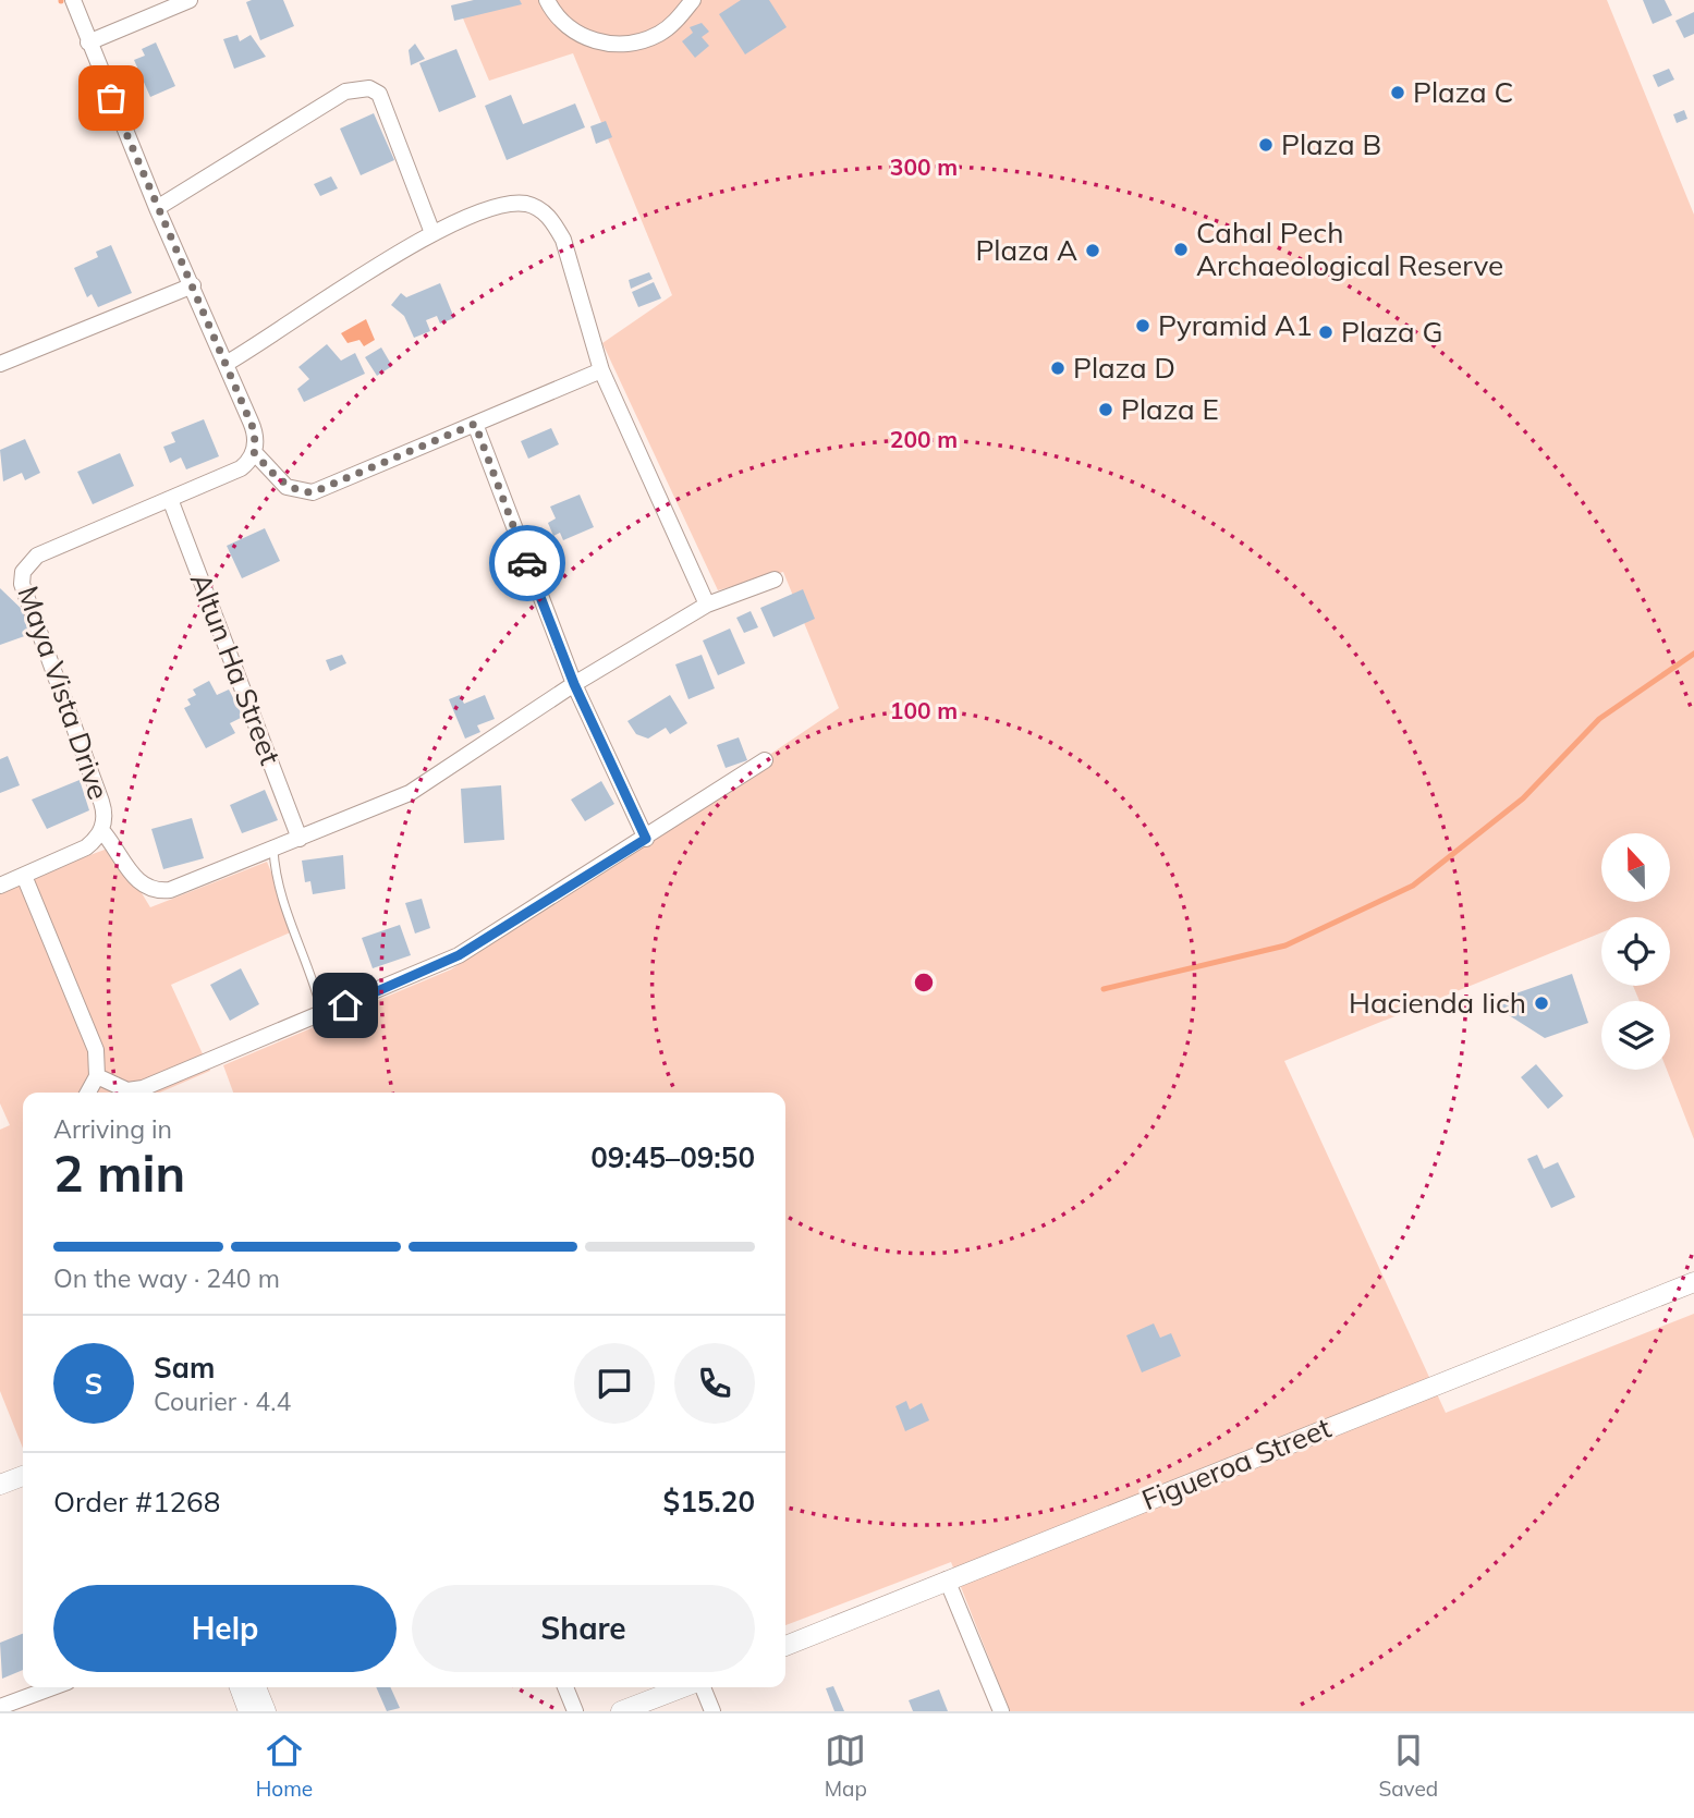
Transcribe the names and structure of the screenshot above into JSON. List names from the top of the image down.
{
  "streets": {
    "street": ["Altun Ha Street", "Maya Vista Drive", "Figueroa Street"]
  },
  "crossings": [
    ["Altun Ha Street", "Maya Vista Drive"]
  ],
  "places": [
    "Plaza C",
    "Plaza B",
    "Cahal Pech Archaeological Reserve",
    "Plaza A",
    "Pyramid A1",
    "Plaza G",
    "Plaza D",
    "Plaza E",
    "Hacienda Iich"
  ],
  "north": "top",
  "page": {
    "heading": ["2 min", "Arriving in", "09:45–09:50"],
    "panel": [
      "Sam",
      "Courier · 4.4",
      "Order #1268",
      "$15.20"
    ],
    "bar": "On the way · 240 m",
    "round": "S",
    "buttons": ["Help", "Share"],
    "tabs": ["Home", "Map", "Saved"]
  },
  "rings": ["300 m", "200 m", "100 m"]
}
